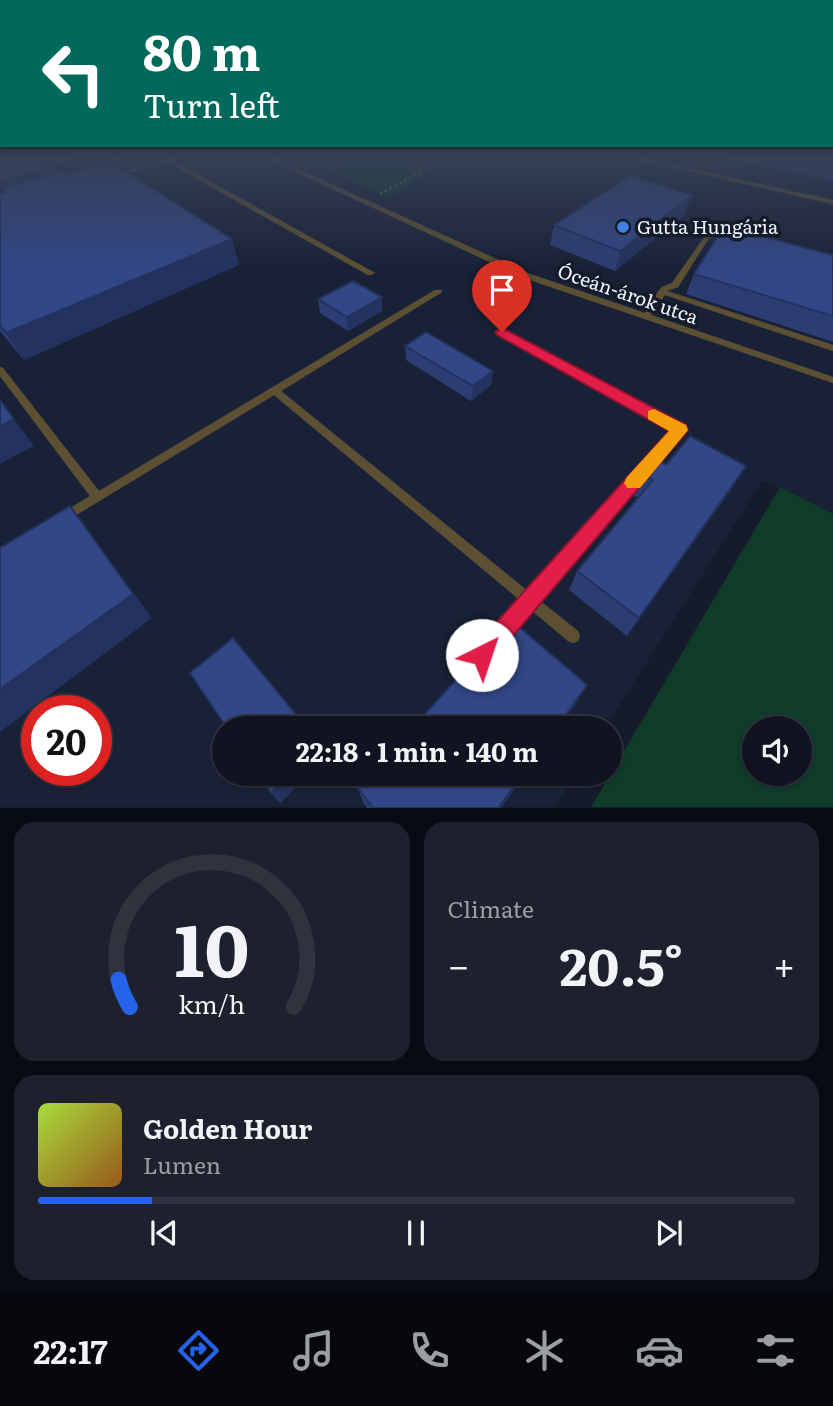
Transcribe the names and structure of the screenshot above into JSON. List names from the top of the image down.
{
  "streets": {
    "lane": ["Óceán-árok utca"]
  },
  "places": ["Gutta Hungária"],
  "page": {
    "turn": ["80 m", "Turn left"],
    "limit": "20",
    "trip": "22:18 · 1 min · 140 m",
    "tile": "Climate",
    "heat": ["−", "20.5°", "+"],
    "song": ["Golden Hour", "Lumen"],
    "tabs": "22:17",
    "gauge": ["10", "km/h"]
  }
}
